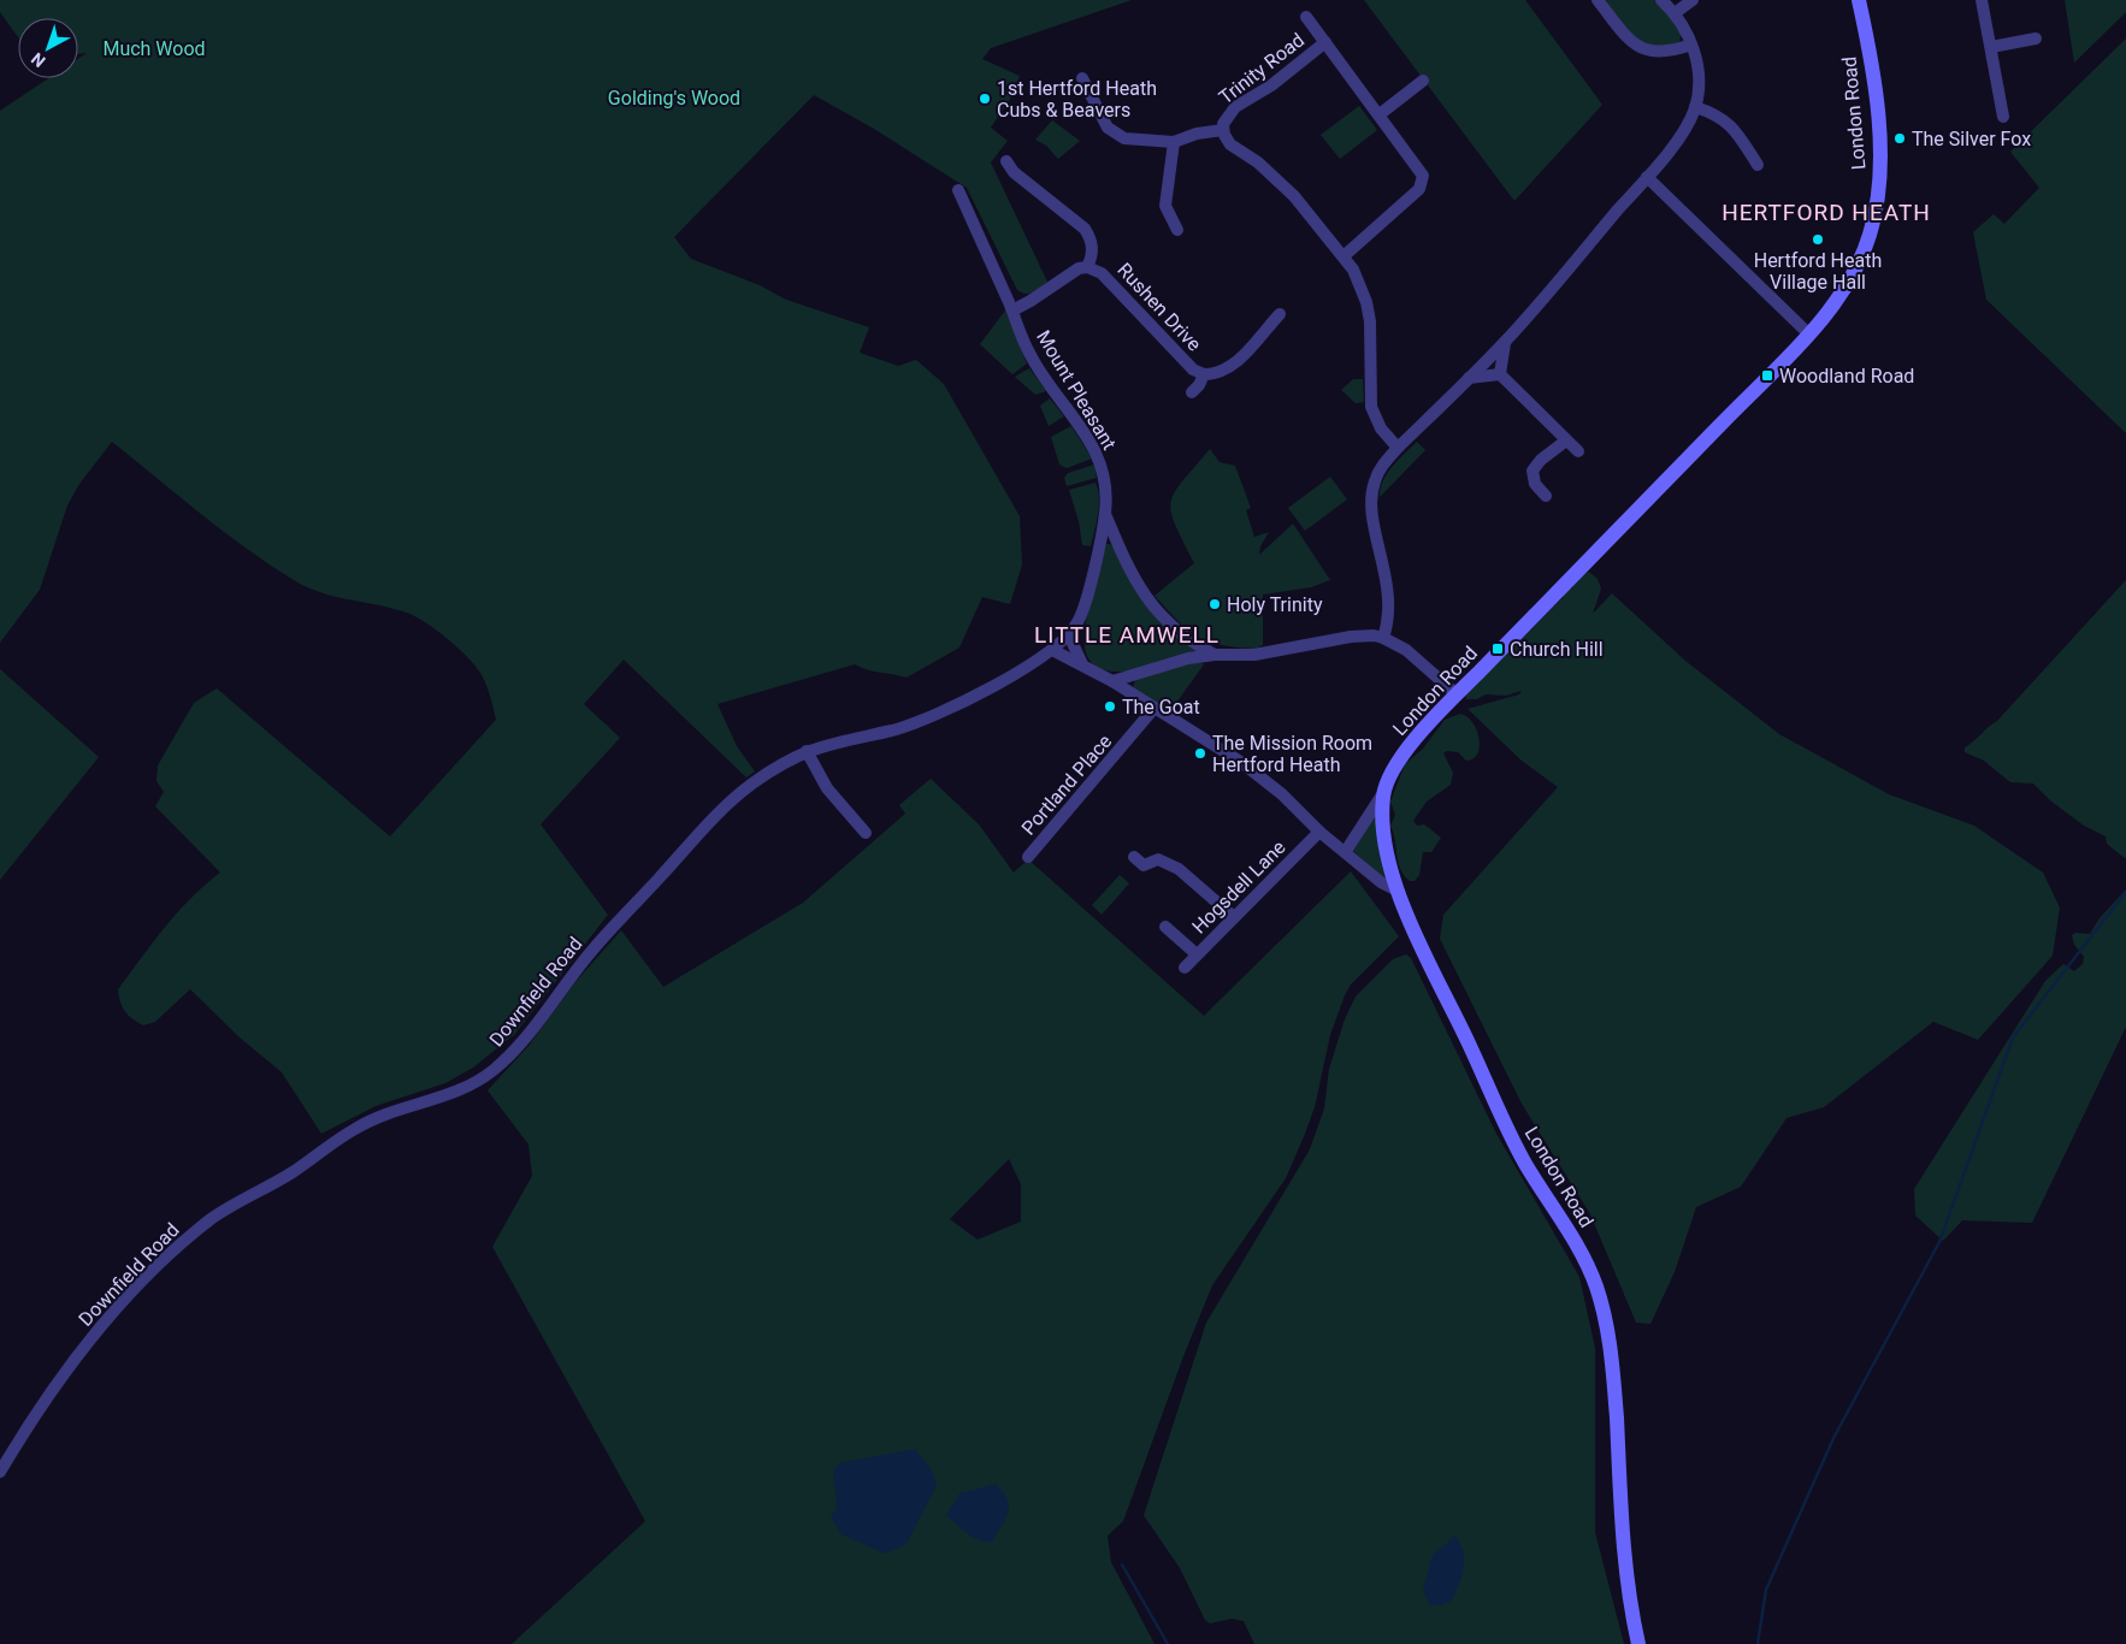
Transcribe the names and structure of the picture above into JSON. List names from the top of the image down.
{
  "streets": {
    "main road": ["London Road"],
    "street": [
      "Trinity Road",
      "Rushen Drive",
      "Mount Pleasant",
      "Portland Place",
      "Hogsdell Lane",
      "Downfield Road"
    ]
  },
  "crossings": [
    ["Rushen Drive", "Mount Pleasant"],
    ["Mount Pleasant", "Downfield Road"]
  ],
  "districts": ["HERTFORD HEATH", "LITTLE AMWELL"],
  "parks": ["Much Wood", "Golding's Wood"],
  "places": {
    "other": [
      "1st Hertford Heath Cubs & Beavers",
      "The Silver Fox",
      "Hertford Heath Village Hall",
      "Holy Trinity",
      "The Goat",
      "The Mission Room Hertford Heath"
    ],
    "transit": ["Woodland Road", "Church Hill"]
  },
  "north": "bottom left"
}
